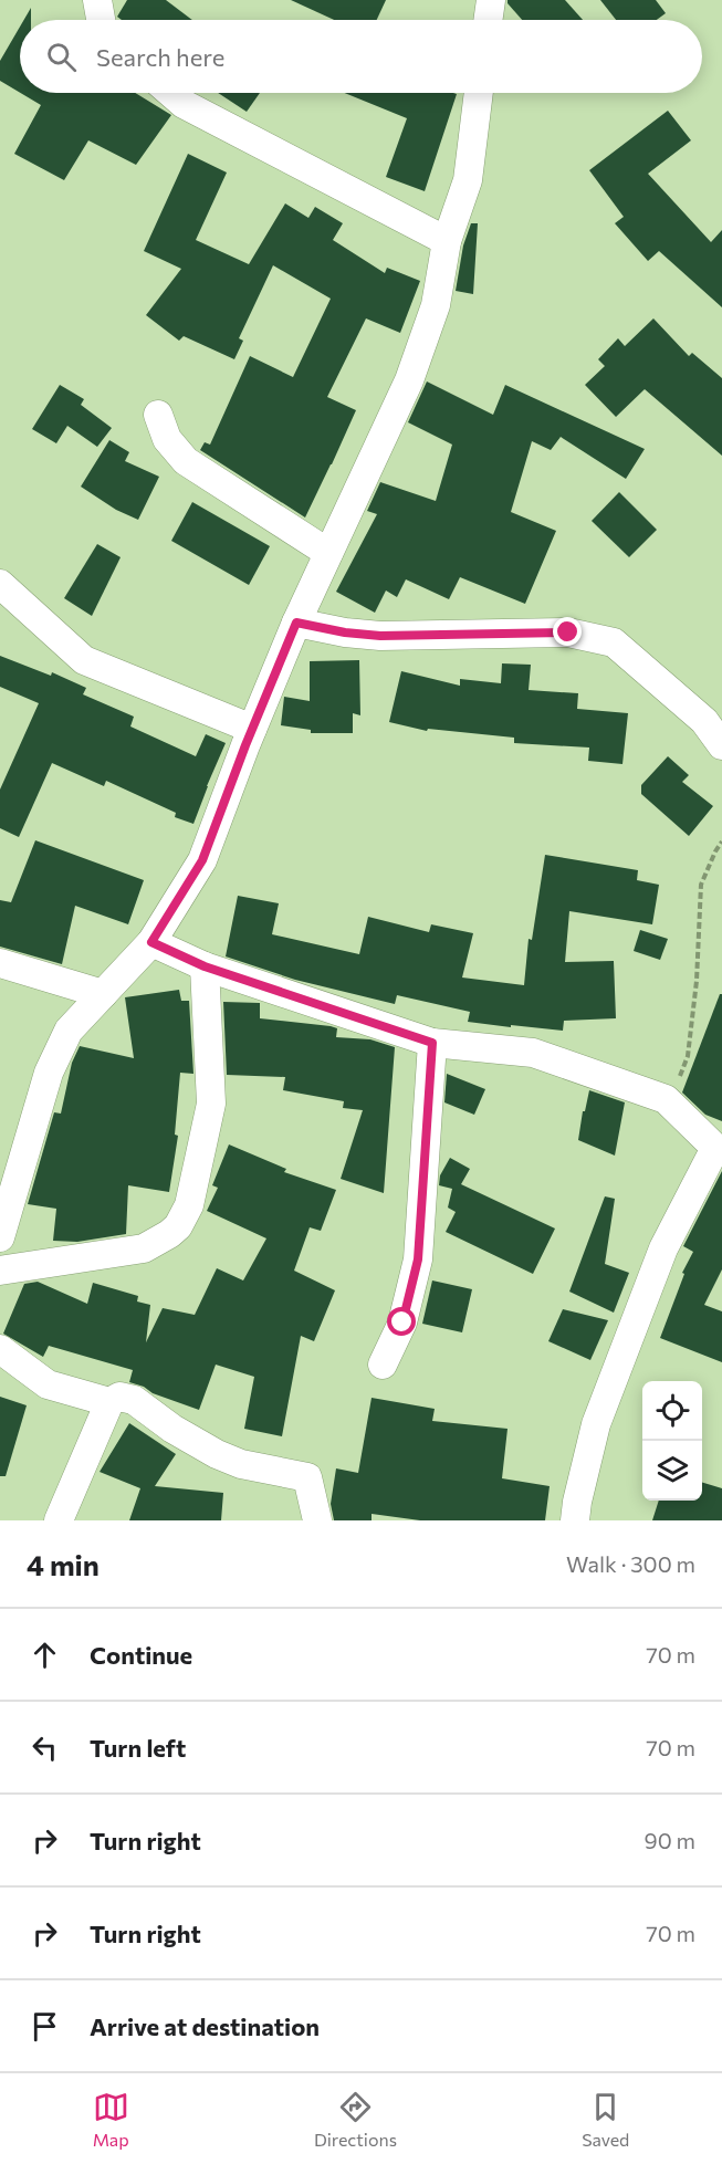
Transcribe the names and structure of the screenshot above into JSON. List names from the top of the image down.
{
  "page": {
    "search": "Search here",
    "heading": ["4 min", "Walk · 300 m"],
    "list": [
      ["Continue", "70 m"],
      ["Turn left", "70 m"],
      ["Turn right", "90 m"],
      ["Turn right", "70 m"],
      "Arrive at destination"
    ],
    "nav": ["Map", "Directions", "Saved"]
  }
}
